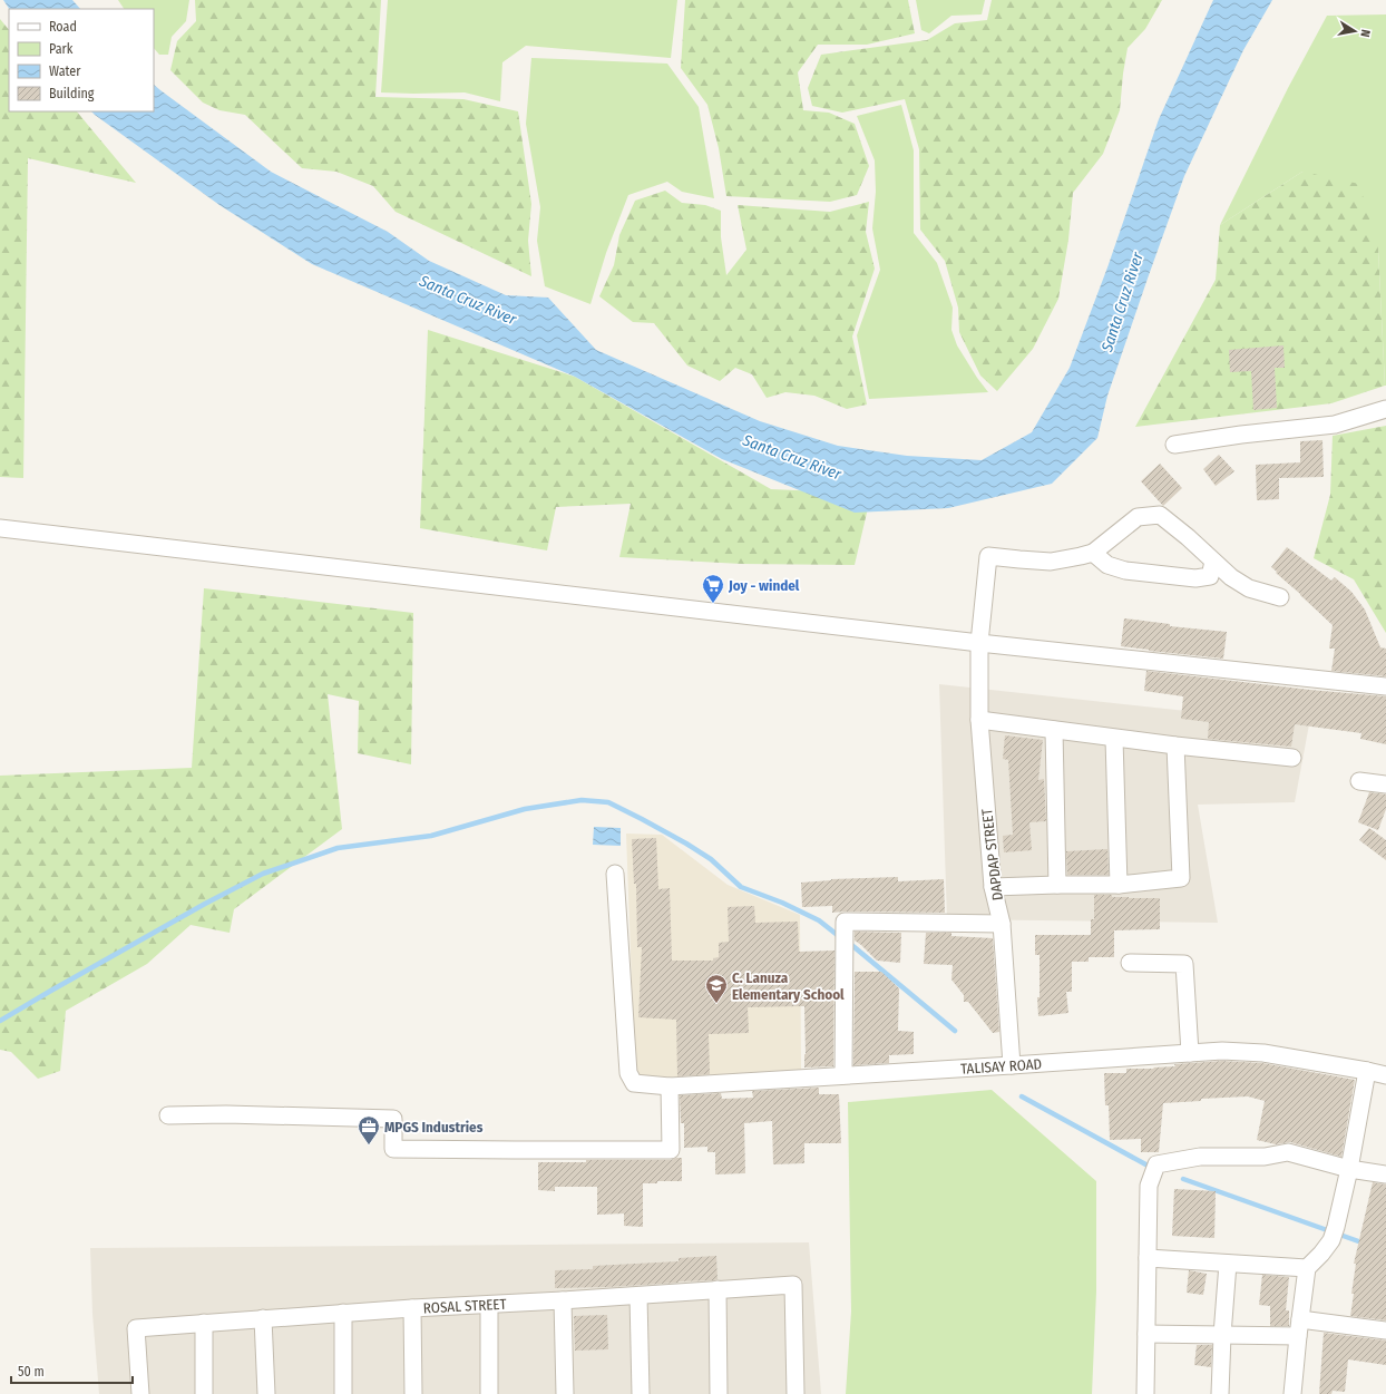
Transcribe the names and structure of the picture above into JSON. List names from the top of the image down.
{
  "streets": {
    "street": ["DAPDAP STREET", "TALISAY ROAD", "ROSAL STREET"]
  },
  "crossings": [
    ["DAPDAP STREET", "TALISAY ROAD"]
  ],
  "water": ["Santa Cruz River"],
  "places": {
    "supermarket": ["Joy - windel"],
    "school or university": ["C. Lanuza Elementary School"],
    "office": ["MPGS Industries"]
  },
  "legend": [
    "Road",
    "Park",
    "Water",
    "Building"
  ],
  "scale_bar": "50 m",
  "north": "right"
}
